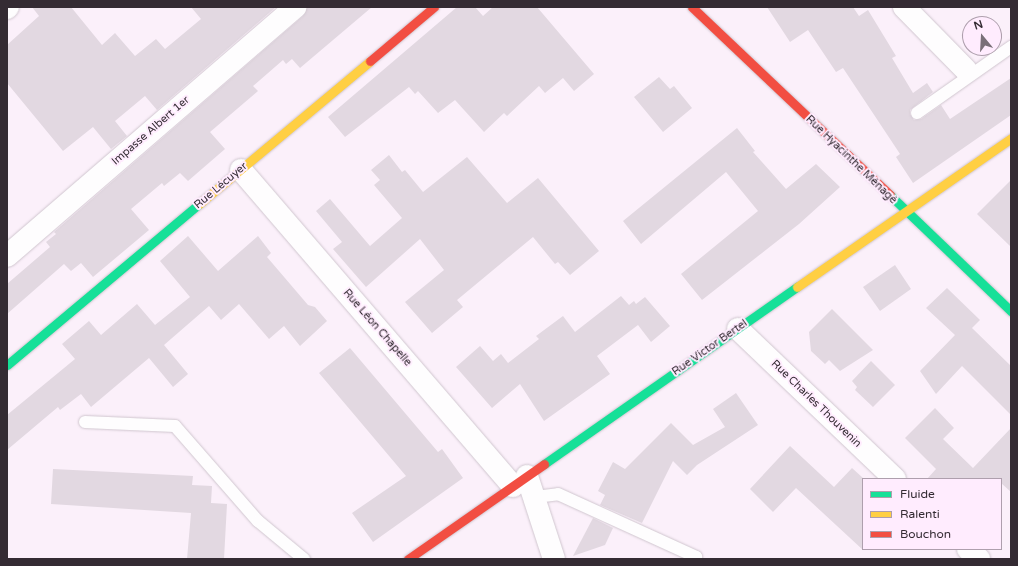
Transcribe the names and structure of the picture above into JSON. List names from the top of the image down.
{
  "streets": {
    "street": [
      "Impasse Albert 1er",
      "Rue Hyacinthe Ménagé",
      "Rue Lécuyer",
      "Rue Léon Chapelle",
      "Rue Victor Bertel",
      "Rue Charles Thouvenin"
    ]
  },
  "crossings": [
    ["Rue Hyacinthe Ménagé", "Rue Victor Bertel"],
    ["Rue Lécuyer", "Rue Léon Chapelle"],
    ["Rue Léon Chapelle", "Rue Victor Bertel"],
    ["Rue Victor Bertel", "Rue Charles Thouvenin"]
  ],
  "legend": ["Fluide", "Ralenti", "Bouchon"],
  "north": "top"
}
